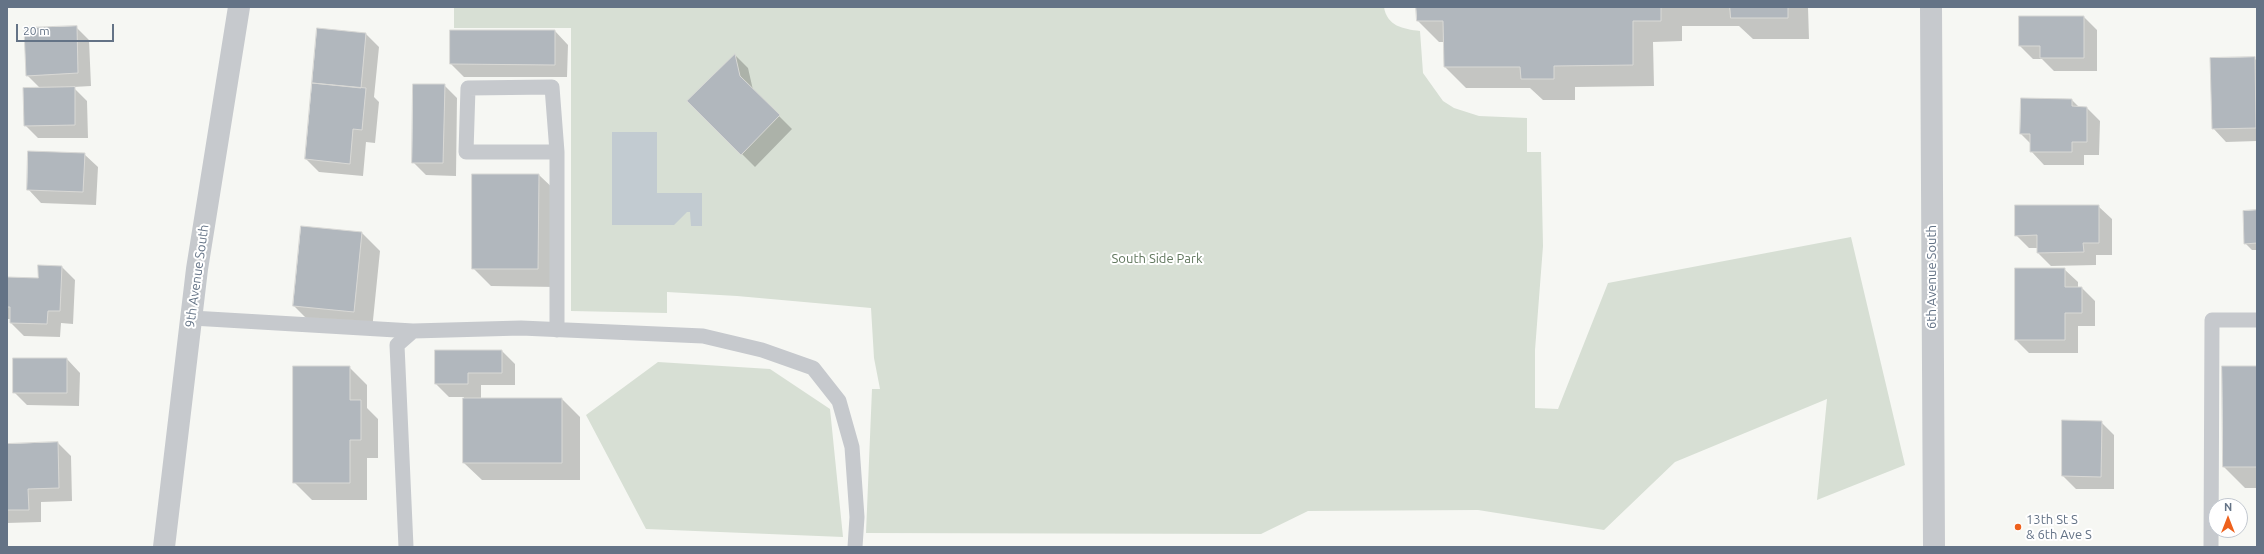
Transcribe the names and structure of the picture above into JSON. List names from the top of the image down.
{
  "streets": {
    "street": ["9th Avenue South", "6th Avenue South"]
  },
  "parks": ["South Side Park"],
  "places": ["13th St S & 6th Ave S"],
  "scale_bar": "20 m",
  "north": "top"
}
